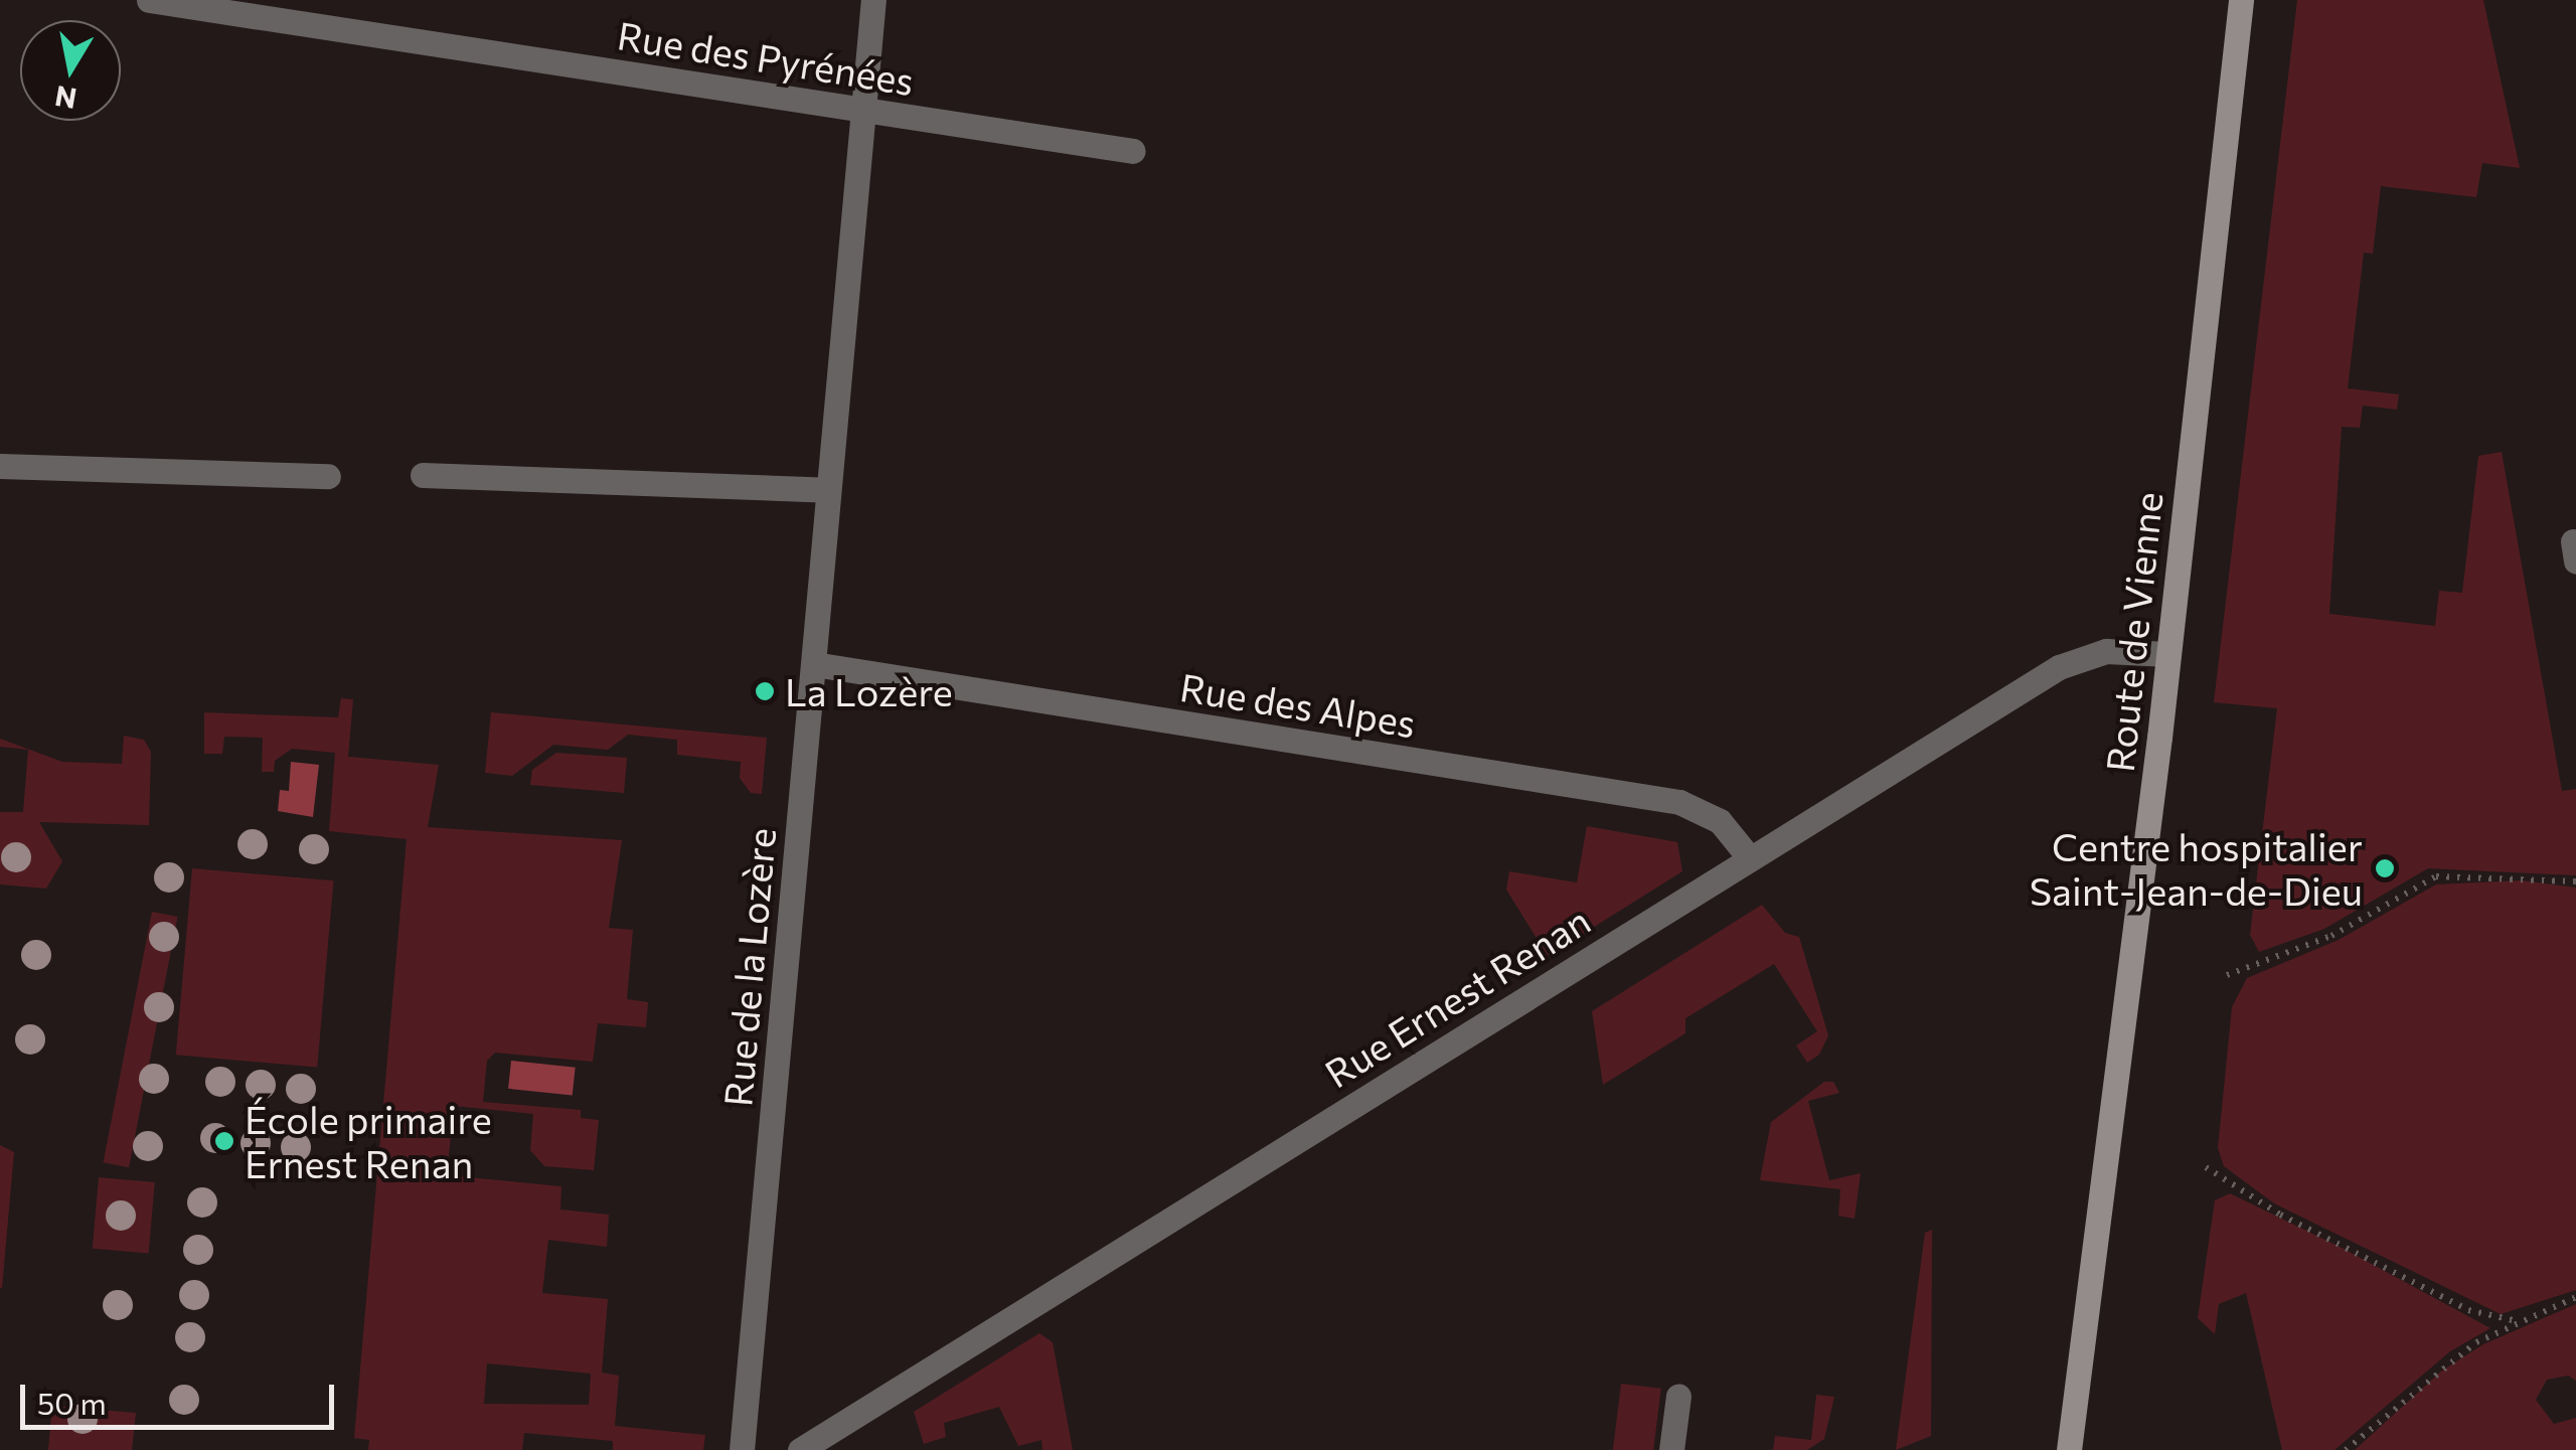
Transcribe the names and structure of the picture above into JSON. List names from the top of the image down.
{
  "streets": {
    "main road": ["Route de Vienne"],
    "street": [
      "Rue des Pyrénées",
      "Rue des Alpes",
      "Rue de la Lozère",
      "Rue Ernest Renan"
    ]
  },
  "crossings": [
    ["Rue des Pyrénées", "Rue de la Lozère"],
    ["Route de Vienne", "Rue Ernest Renan"],
    ["Rue des Alpes", "Rue de la Lozère"],
    ["Rue des Alpes", "Rue Ernest Renan"]
  ],
  "places": ["La Lozère", "Centre hospitalier Saint-Jean-de-Dieu", "École primaire Ernest Renan"],
  "scale_bar": "50 m",
  "north": "bottom"
}
